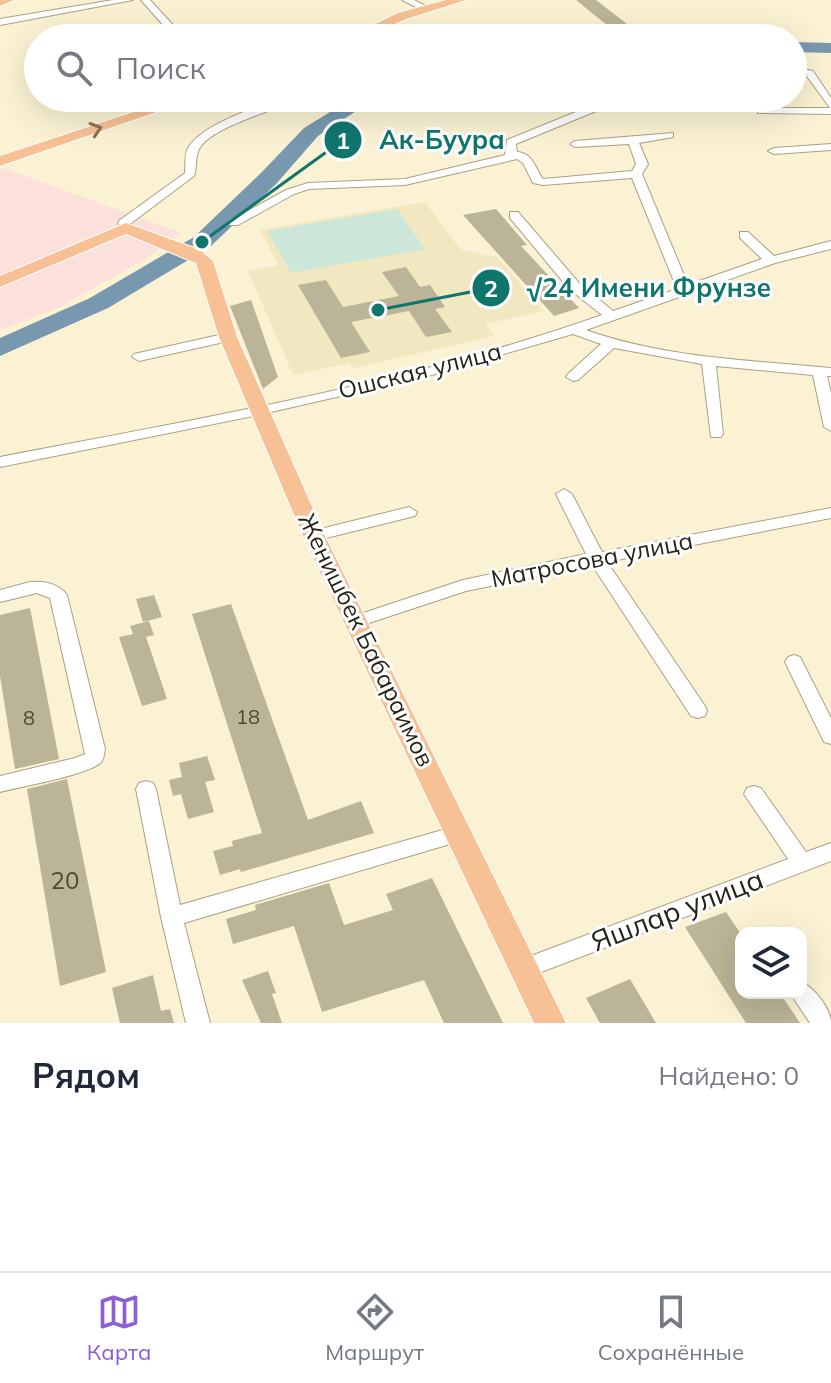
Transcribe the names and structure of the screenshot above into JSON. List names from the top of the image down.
{
  "streets": {
    "main road": ["Женишбек Бабараимов"],
    "street": ["Ошская улица", "Матросова улица", "Яшлар улица"]
  },
  "crossings": [
    ["Ошская улица", "Женишбек Бабараимов"],
    ["Матросова улица", "Женишбек Бабараимов"],
    ["Женишбек Бабараимов", "Яшлар улица"]
  ],
  "places": ["Ак-Буура", "√24 Имени Фрунзе"],
  "house_numbers": ["18", "8", "20"],
  "page": {
    "search": "Поиск",
    "heading": ["Рядом", "Найдено: 0"],
    "nav": ["Карта", "Маршрут", "Сохранённые"]
  }
}
